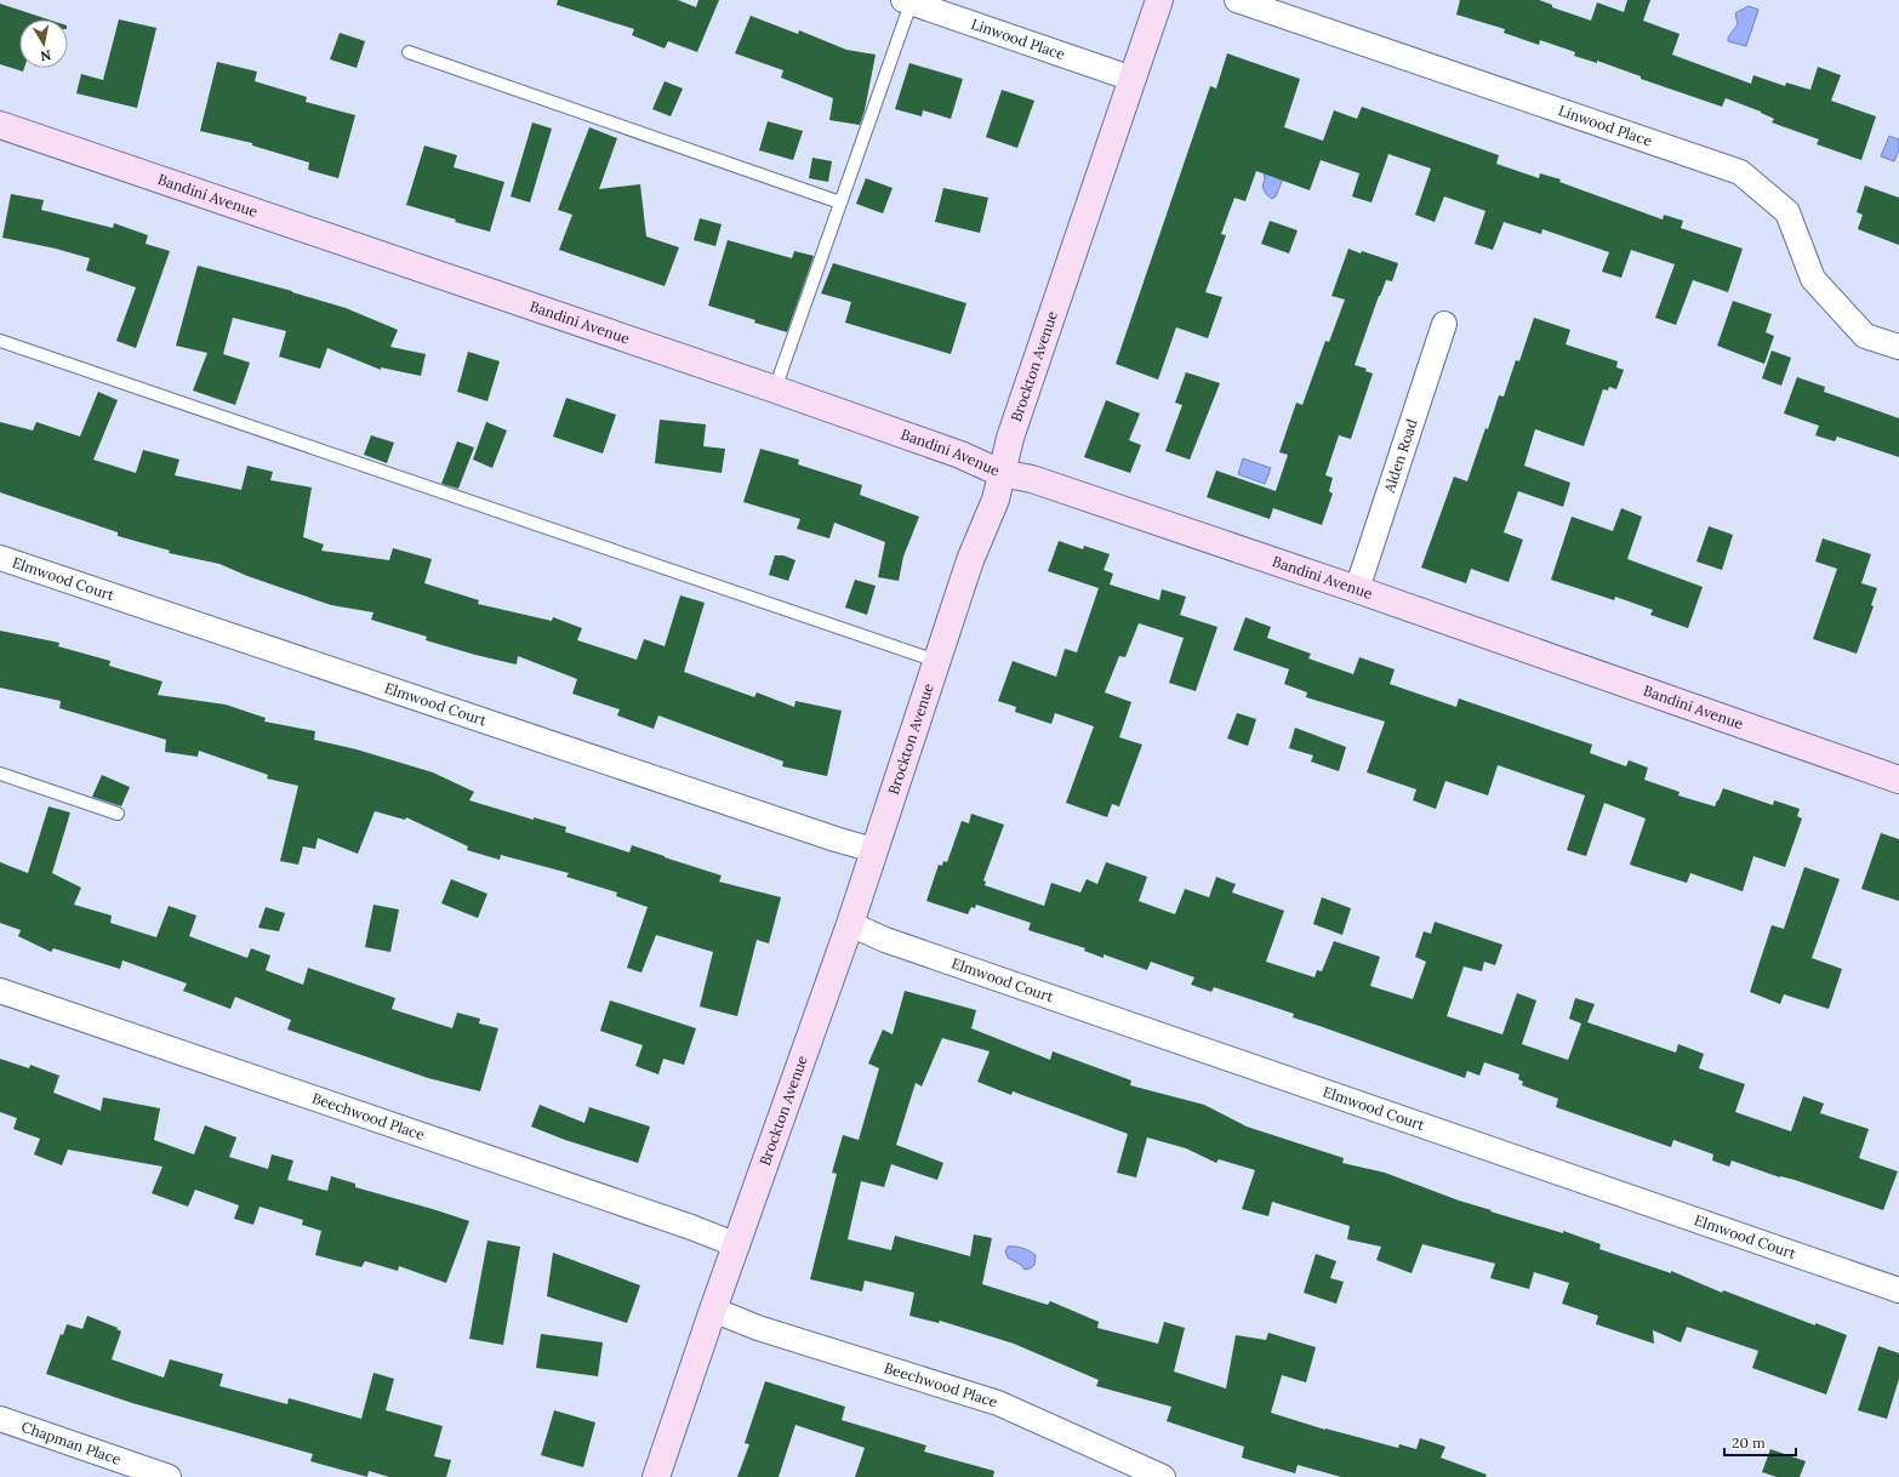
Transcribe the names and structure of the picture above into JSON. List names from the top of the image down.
{
  "streets": {
    "street": [
      "Linwood Place",
      "Bandini Avenue",
      "Brockton Avenue",
      "Alden Road",
      "Elmwood Court",
      "Beechwood Place",
      "Chapman Place"
    ]
  },
  "crossings": [
    ["Linwood Place", "Brockton Avenue"],
    ["Bandini Avenue", "Brockton Avenue"],
    ["Bandini Avenue", "Alden Road"],
    ["Brockton Avenue", "Elmwood Court"],
    ["Brockton Avenue", "Beechwood Place"]
  ],
  "scale_bar": "20 m",
  "north": "bottom"
}
